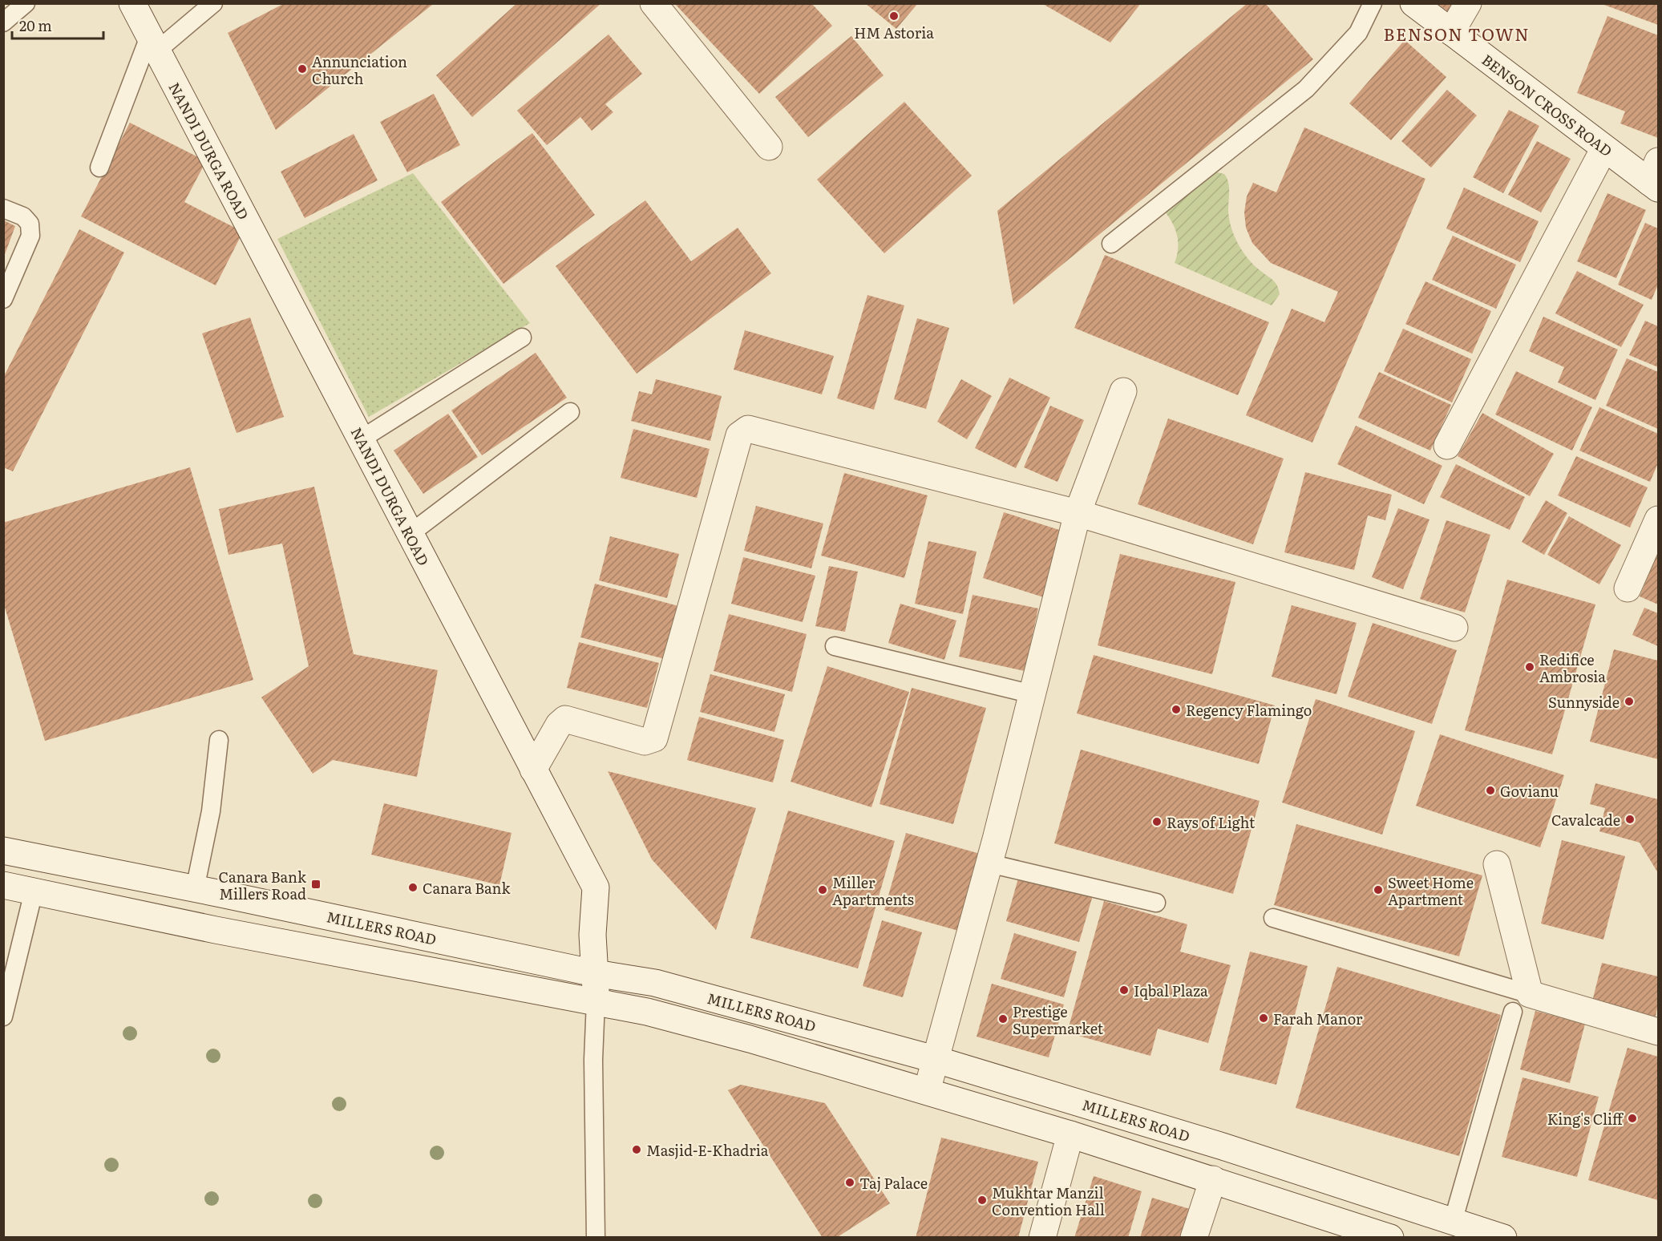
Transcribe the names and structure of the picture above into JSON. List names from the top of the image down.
{
  "streets": {
    "street": ["BENSON CROSS ROAD", "NANDI DURGA ROAD", "MILLERS ROAD"]
  },
  "crossings": [
    ["NANDI DURGA ROAD", "MILLERS ROAD"]
  ],
  "districts": ["BENSON TOWN"],
  "places": {
    "other": [
      "HM Astoria",
      "Annunciation Church",
      "Redifice Ambrosia",
      "Sunnyside",
      "Regency Flamingo",
      "Govianu",
      "Cavalcade",
      "Rays of Light",
      "Canara Bank",
      "Miller Apartments",
      "Sweet Home Apartment",
      "Iqbal Plaza",
      "Farah Manor",
      "Prestige Supermarket",
      "King's Cliff",
      "Masjid-E-Khadria",
      "Taj Palace",
      "Mukhtar Manzil Convention Hall"
    ],
    "transit": ["Canara Bank Millers Road"]
  },
  "scale_bar": "20 m"
}
